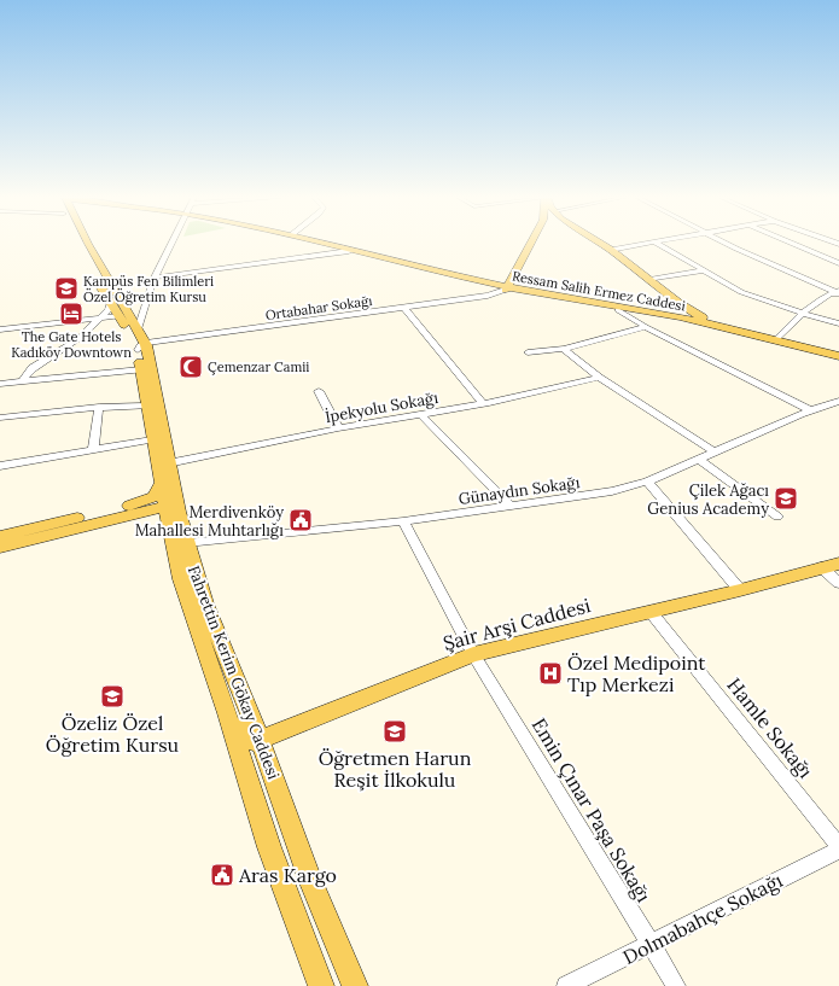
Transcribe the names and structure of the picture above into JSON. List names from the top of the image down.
{
  "streets": {
    "main road": ["Ressam Salih Ermez Caddesi", "Şair Arşi Caddesi", "Fahrettin Kerim Gökay Caddesi"],
    "street": [
      "Ortabahar Sokağı",
      "İpekyolu Sokağı",
      "Günaydın Sokağı",
      "Hamle Sokağı",
      "Emin Çınar Paşa Sokağı",
      "Dolmabahçe Sokağı"
    ]
  },
  "crossings": [
    ["Ressam Salih Ermez Caddesi", "Ortabahar Sokağı"],
    ["Ortabahar Sokağı", "Fahrettin Kerim Gökay Caddesi"],
    ["İpekyolu Sokağı", "Fahrettin Kerim Gökay Caddesi"],
    ["Günaydın Sokağı", "Fahrettin Kerim Gökay Caddesi"],
    ["Günaydın Sokağı", "Emin Çınar Paşa Sokağı"],
    ["Şair Arşi Caddesi", "Fahrettin Kerim Gökay Caddesi"],
    ["Şair Arşi Caddesi", "Hamle Sokağı"],
    ["Şair Arşi Caddesi", "Emin Çınar Paşa Sokağı"],
    ["Hamle Sokağı", "Dolmabahçe Sokağı"],
    ["Emin Çınar Paşa Sokağı", "Dolmabahçe Sokağı"]
  ],
  "places": {
    "school or university": [
      "Kampüs Fen Bilimleri Özel Öğretim Kursu",
      "Çilek Ağacı Genius Academy",
      "Özeliz Özel Öğretim Kursu",
      "Öğretmen Harun Reşit İlkokulu"
    ],
    "hotel": ["The Gate Hotels Kadıköy Downtown"],
    "mosque": ["Çemenzar Camii"],
    "public building": ["Merdivenköy Mahallesi Muhtarlığı", "Aras Kargo"],
    "hospital": ["Özel Medipoint Tıp Merkezi"]
  }
}
